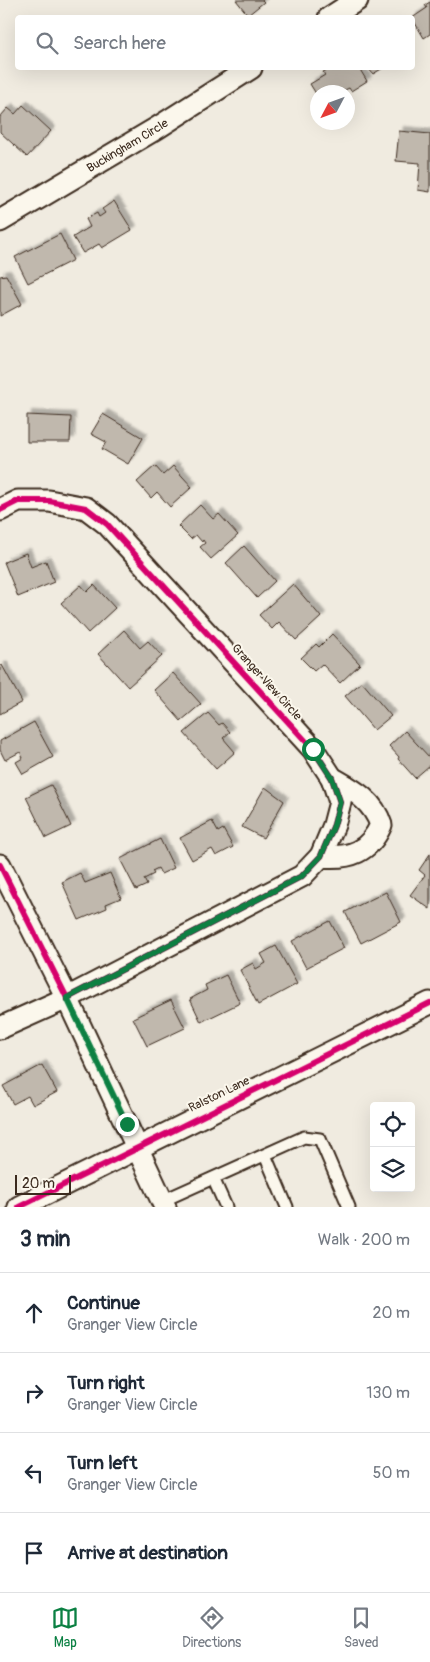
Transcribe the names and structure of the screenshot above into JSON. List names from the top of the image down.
{
  "streets": {
    "street": ["Buckingham Circle", "Granger View Circle", "Ralston Lane"]
  },
  "scale_bar": "20 m",
  "north": "bottom left",
  "page": {
    "search": "Search here",
    "scale": "20 m",
    "heading": ["3 min", "Walk · 200 m"],
    "list": [
      ["Continue", "Granger View Circle", "20 m"],
      ["Turn right", "Granger View Circle", "130 m"],
      ["Turn left", "Granger View Circle", "50 m"],
      "Arrive at destination"
    ],
    "nav": ["Map", "Directions", "Saved"]
  }
}
